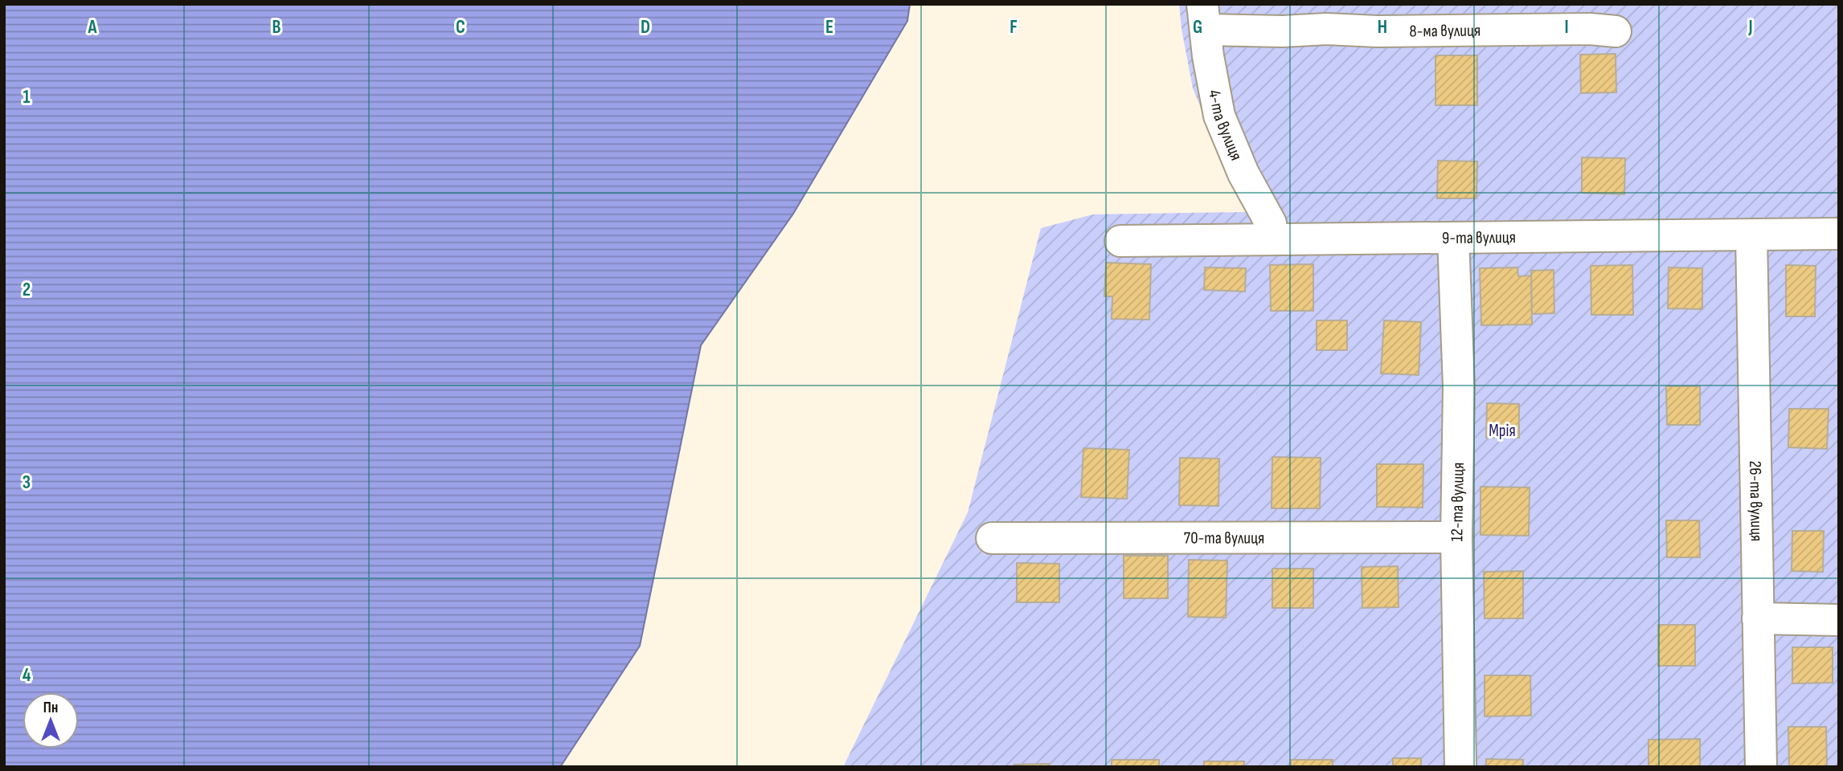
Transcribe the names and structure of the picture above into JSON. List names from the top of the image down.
{
  "streets": {
    "street": [
      "8-ма вулиця",
      "4-та вулиця",
      "9-та вулиця",
      "26-та вулиця",
      "12-та вулиця",
      "70-та вулиця"
    ]
  },
  "crossings": [
    ["8-ма вулиця", "4-та вулиця"],
    ["4-та вулиця", "9-та вулиця"],
    ["9-та вулиця", "26-та вулиця"],
    ["9-та вулиця", "12-та вулиця"],
    ["12-та вулиця", "70-та вулиця"]
  ],
  "parks": ["Мрія"],
  "north": "top",
  "grid": {
    "columns": [
      "A",
      "B",
      "C",
      "D",
      "E",
      "F",
      "G",
      "H",
      "I",
      "J"
    ],
    "rows": [
      "1",
      "2",
      "3",
      "4"
    ]
  }
}
